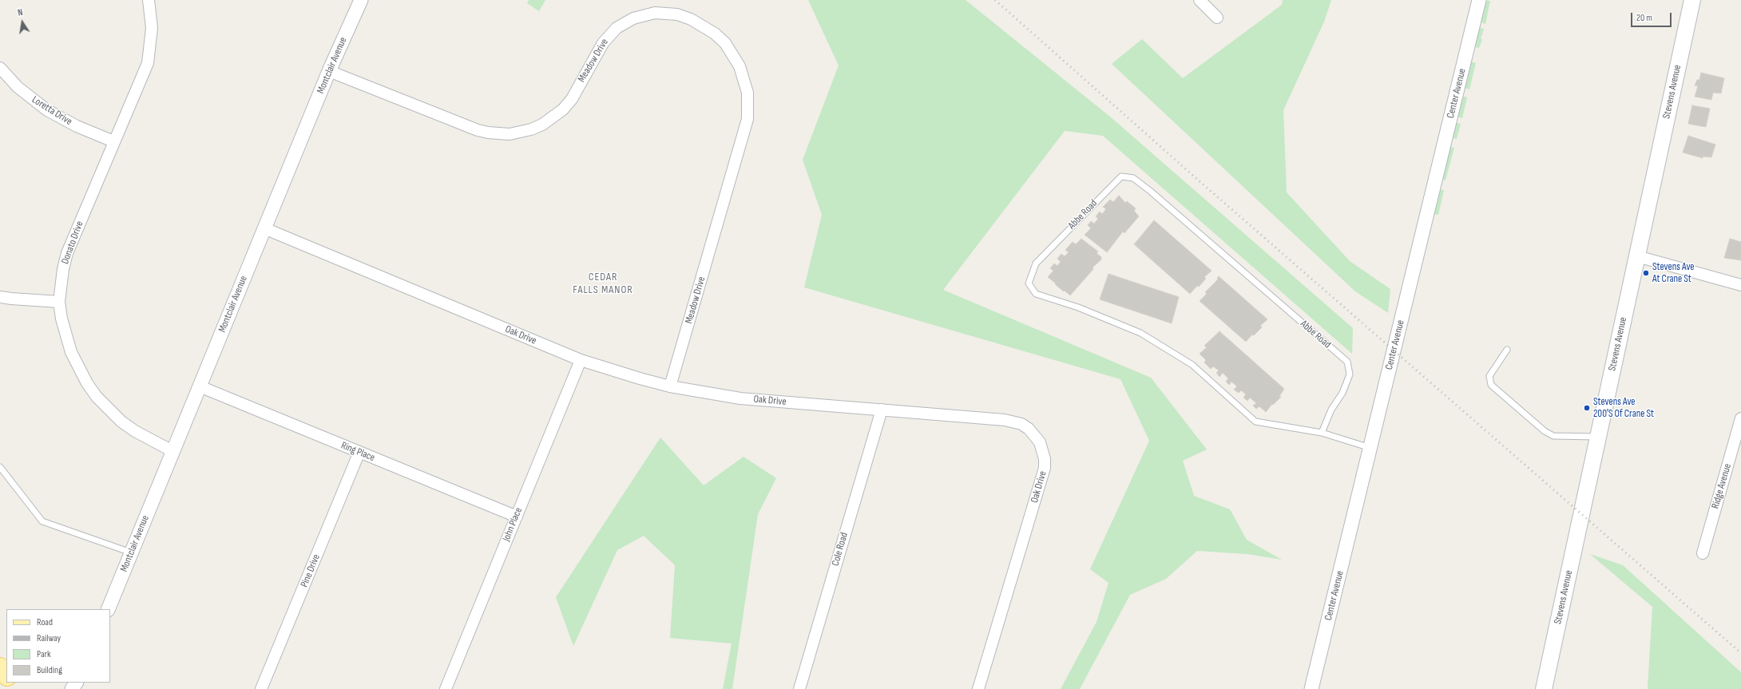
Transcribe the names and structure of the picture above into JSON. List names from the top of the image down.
{
  "streets": {
    "main road": ["Stevens Avenue"],
    "street": [
      "Meadow Drive",
      "Montclair Avenue",
      "Center Avenue",
      "Loretta Drive",
      "Donato Drive",
      "Oak Drive",
      "Ring Place",
      "Ridge Avenue",
      "John Place",
      "Cole Road",
      "Pine Drive"
    ],
    "lane": ["Abbe Road"]
  },
  "crossings": [
    ["Meadow Drive", "Montclair Avenue"],
    ["Meadow Drive", "Oak Drive"],
    ["Montclair Avenue", "Donato Drive"],
    ["Montclair Avenue", "Oak Drive"],
    ["Montclair Avenue", "Ring Place"],
    ["Center Avenue", "Abbe Road"],
    ["Loretta Drive", "Donato Drive"],
    ["Oak Drive", "John Place"],
    ["Oak Drive", "Cole Road"],
    ["Ring Place", "John Place"],
    ["Ring Place", "Pine Drive"]
  ],
  "districts": ["CEDAR FALLS MANOR"],
  "places": ["Stevens Ave At Crane St", "Stevens Ave 200'S Of Crane St"],
  "legend": [
    "Road",
    "Railway",
    "Park",
    "Building"
  ],
  "scale_bar": "20 m",
  "north": "top"
}
